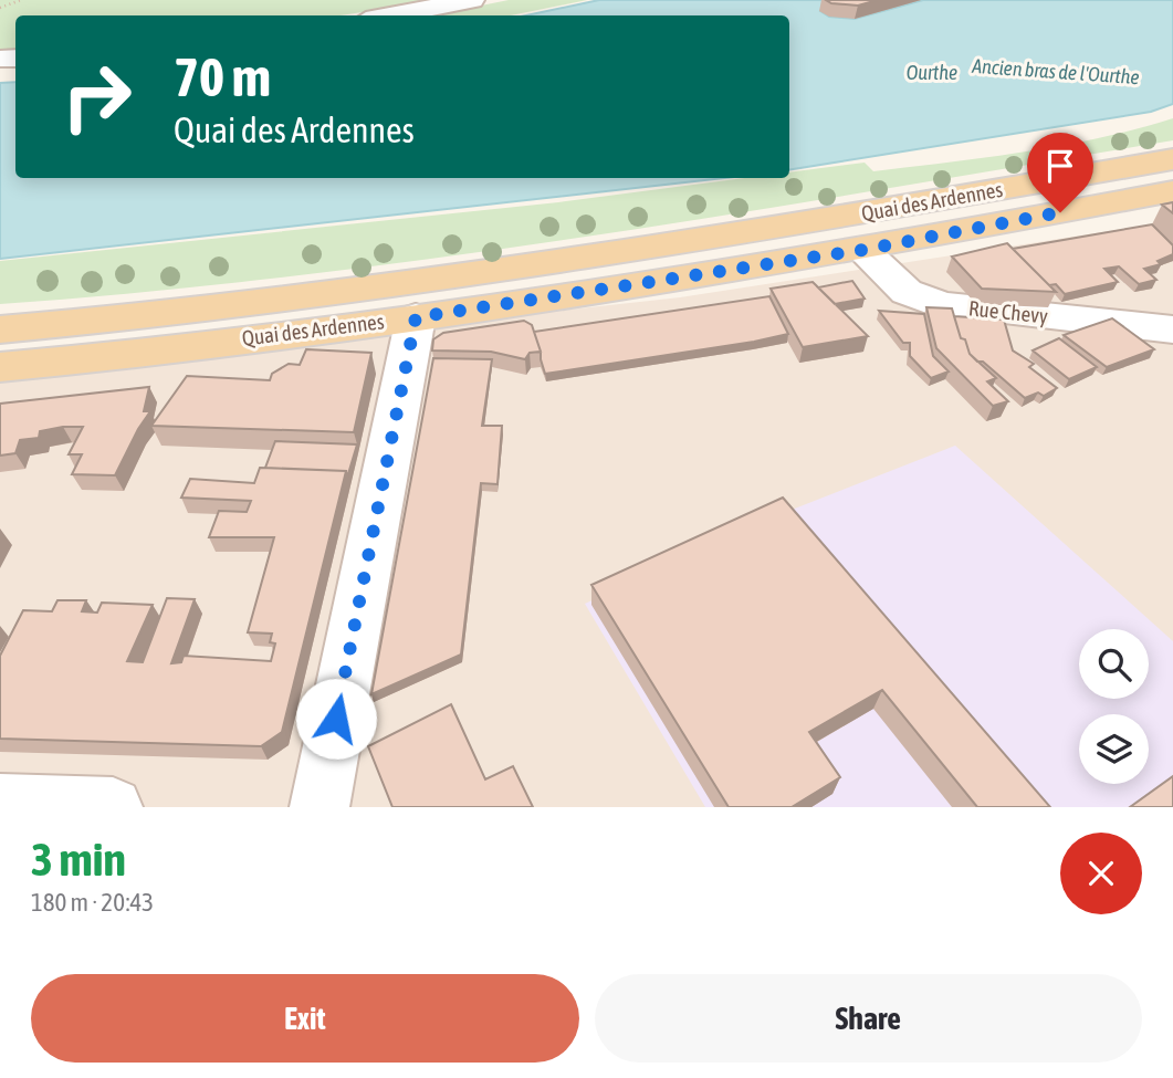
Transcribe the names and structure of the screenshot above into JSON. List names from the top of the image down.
{
  "streets": {
    "main road": ["Quai des Ardennes"],
    "street": ["Rue Chevy"]
  },
  "crossings": [
    ["Quai des Ardennes", "Rue Chevy"]
  ],
  "water": ["Ancien bras de l'Ourthe", "Ourthe"],
  "page": {
    "turn": ["70 m", "Quai des Ardennes"],
    "heading": ["3 min", "180 m · 20:43"],
    "buttons": ["Exit", "Share"]
  }
}
